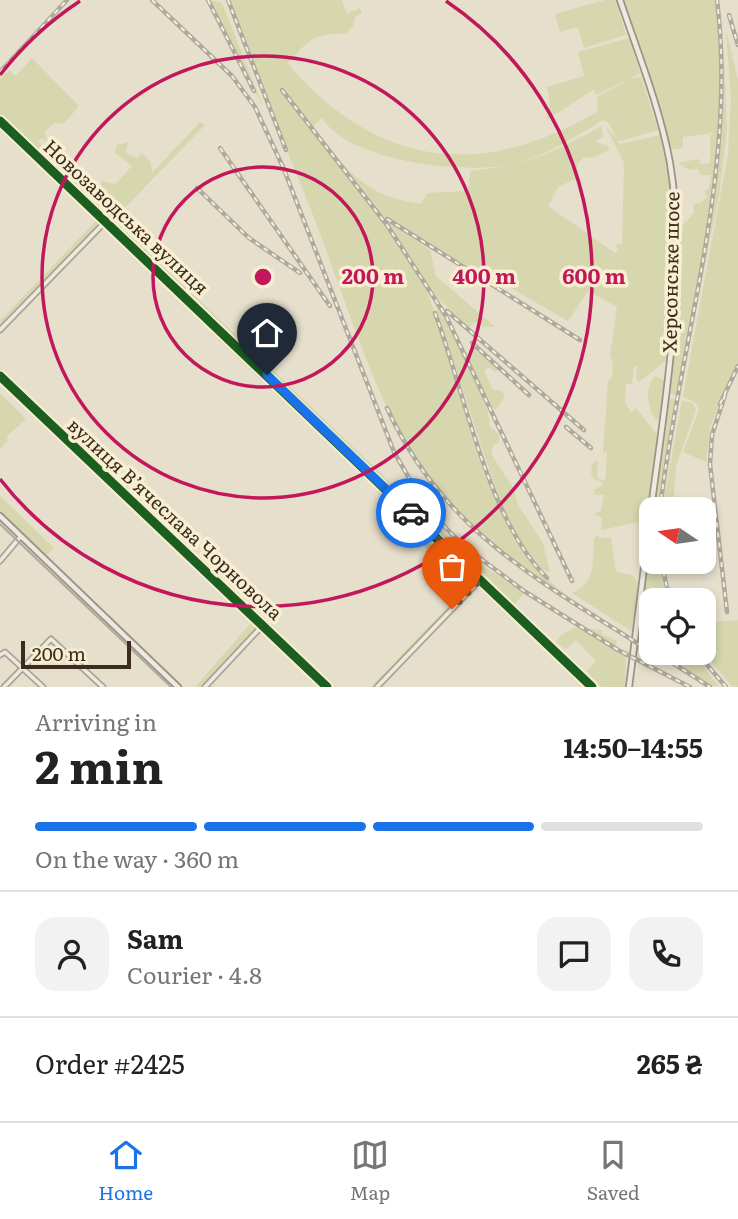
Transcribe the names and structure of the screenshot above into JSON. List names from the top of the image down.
{
  "streets": {
    "main road": ["Новозаводська вулиця", "Херсонське шосе"],
    "street": ["вулиця Вʼячеслава Чорновола"]
  },
  "scale_bar": "200 m",
  "north": "left",
  "page": {
    "scale": "200 m",
    "heading": ["2 min", "Arriving in", "14:50–14:55"],
    "panel": [
      "Sam",
      "Courier · 4.8",
      "Order #2425",
      "265 ₴"
    ],
    "bar": "On the way · 360 m",
    "tabs": ["Home", "Map", "Saved"]
  },
  "rings": ["200 m", "400 m", "600 m"]
}
